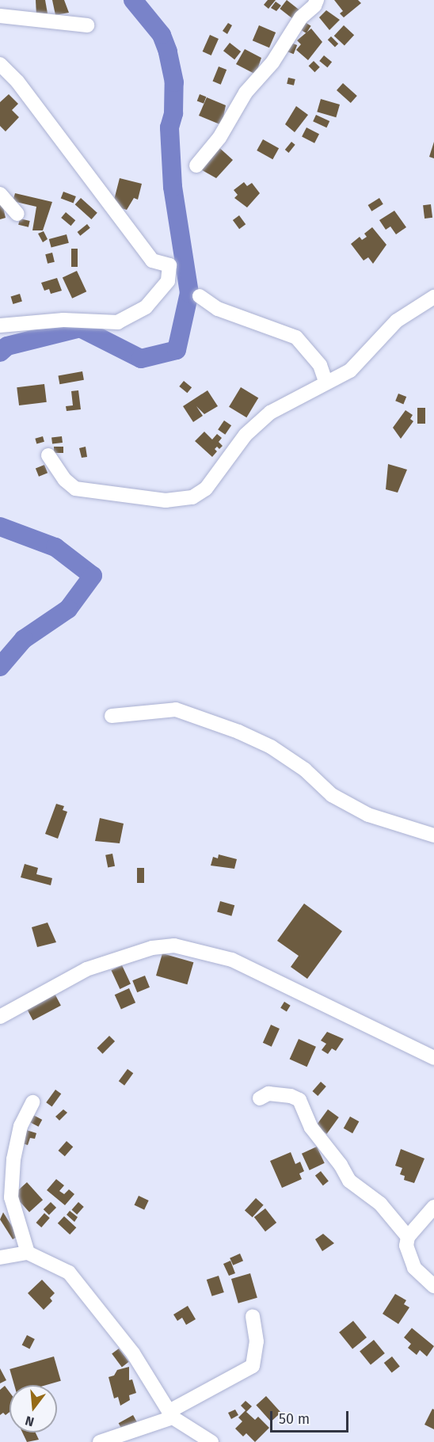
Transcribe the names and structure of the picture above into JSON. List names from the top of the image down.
{
  "scale_bar": "50 m",
  "north": "bottom"
}
